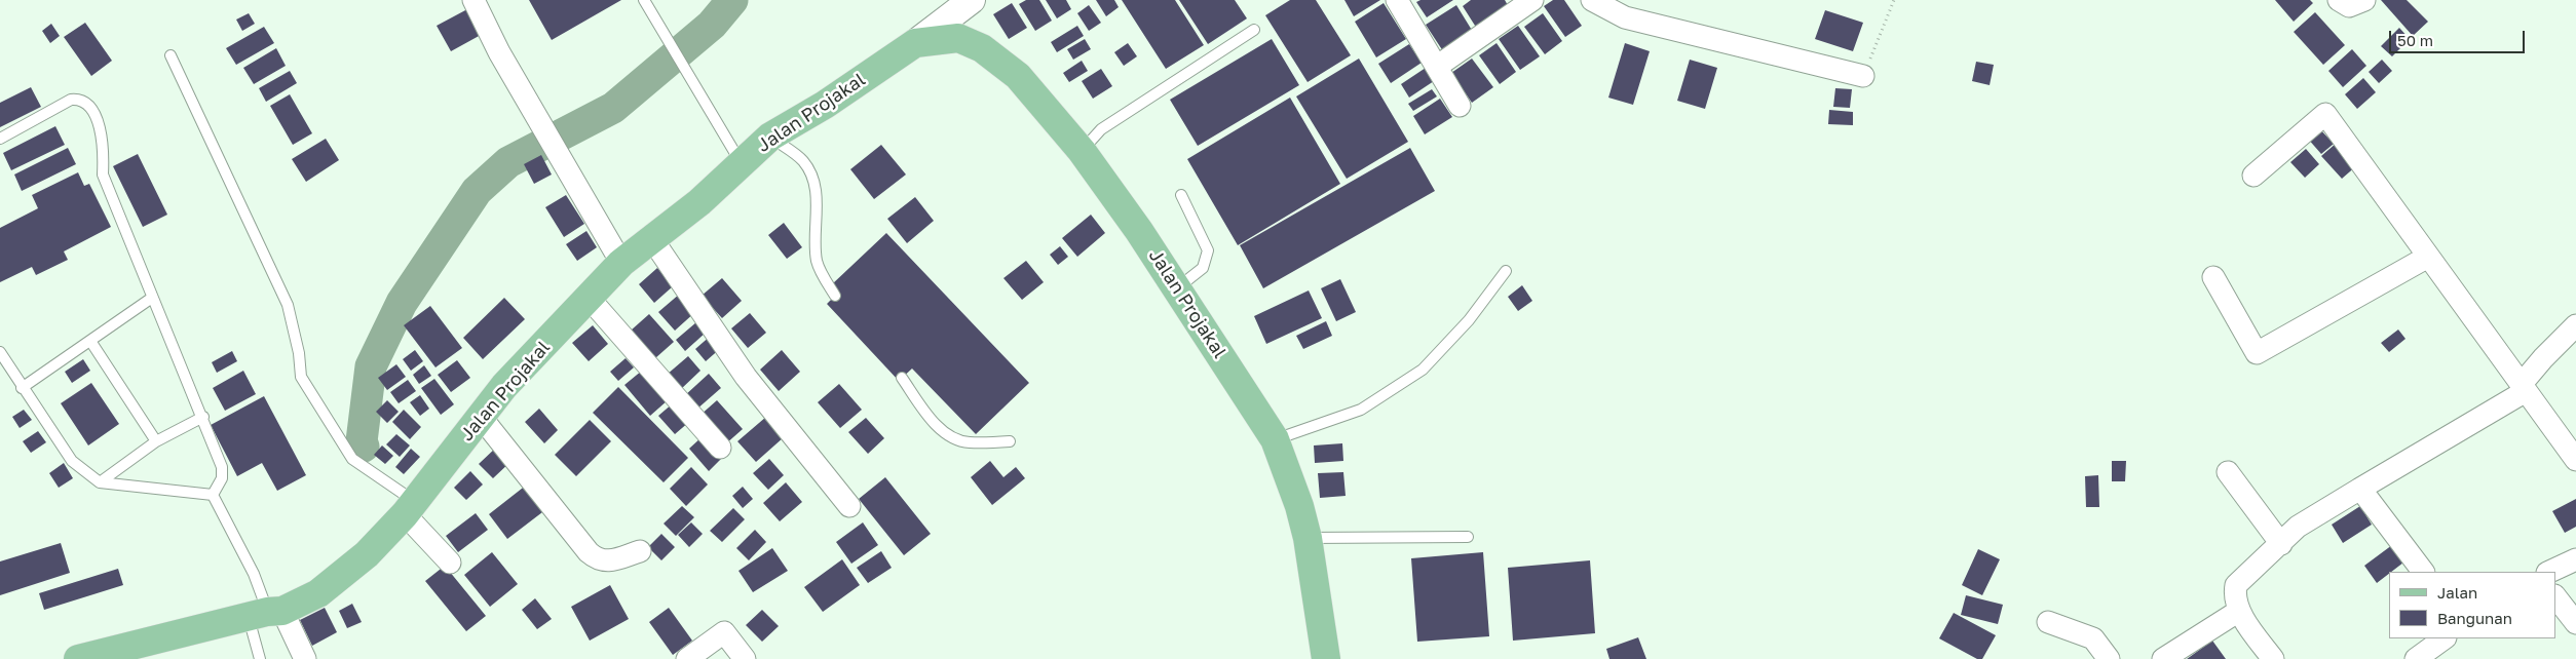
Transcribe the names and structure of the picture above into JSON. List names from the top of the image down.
{
  "streets": {
    "main road": ["Jalan Projakal"]
  },
  "legend": ["Jalan", "Bangunan"],
  "scale_bar": "50 m"
}
